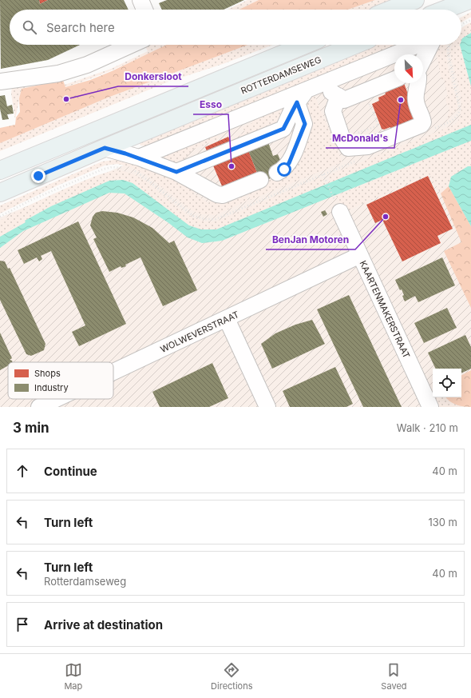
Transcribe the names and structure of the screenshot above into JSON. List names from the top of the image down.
{
  "streets": {
    "main road": ["ROTTERDAMSEWEG"],
    "street": ["KAARTENMAKERSTRAAT", "WOLWEVERSTRAAT"]
  },
  "crossings": [
    ["KAARTENMAKERSTRAAT", "WOLWEVERSTRAAT"]
  ],
  "places": [
    "Donkersloot",
    "McDonald's",
    "Esso",
    "BenJan Motoren"
  ],
  "legend": ["Shops", "Industry"],
  "north": "bottom right",
  "page": {
    "search": "Search here",
    "heading": ["3 min", "Walk · 210 m"],
    "list": [
      ["Continue", "40 m"],
      ["Turn left", "130 m"],
      ["Turn left", "Rotterdamseweg", "40 m"],
      "Arrive at destination"
    ],
    "nav": ["Map", "Directions", "Saved"]
  }
}
